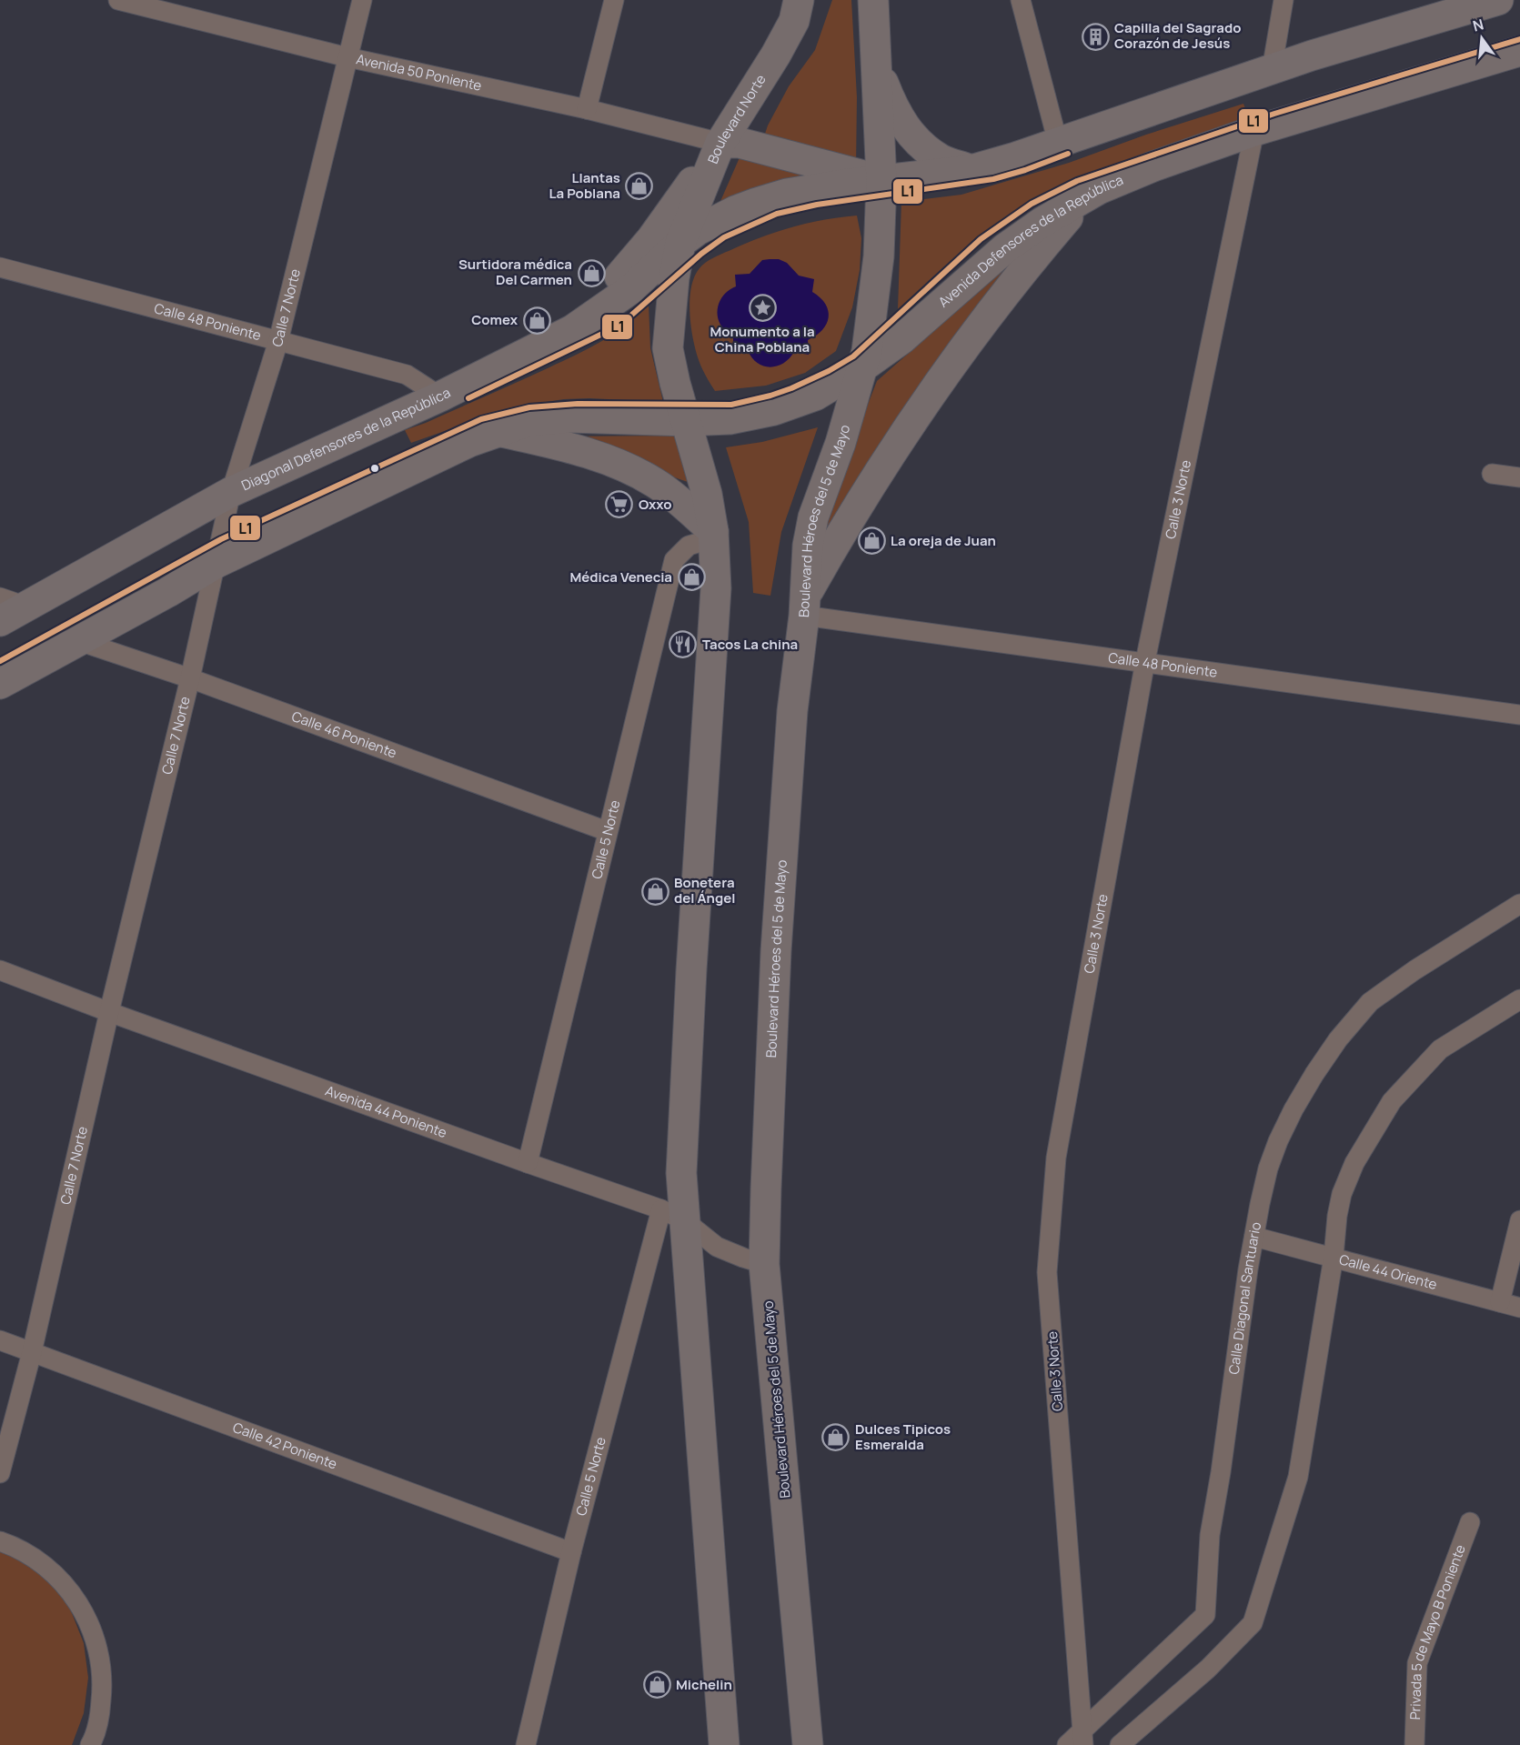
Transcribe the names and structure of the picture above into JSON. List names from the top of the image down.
{
  "streets": {
    "main road": [
      "Boulevard Norte",
      "Avenida Defensores de la República",
      "Diagonal Defensores de la República",
      "Boulevard Héroes del 5 de Mayo"
    ],
    "street": [
      "Avenida 50 Poniente",
      "Calle 7 Norte",
      "Calle 48 Poniente",
      "Calle 3 Norte",
      "Calle 46 Poniente",
      "Calle 5 Norte",
      "Avenida 44 Poniente",
      "Calle 44 Oriente",
      "Calle Diagonal Santuario",
      "Calle 42 Poniente",
      "Privada 5 de Mayo B Poniente"
    ]
  },
  "crossings": [
    ["Avenida 50 Poniente", "Boulevard Norte"],
    ["Avenida 50 Poniente", "Calle 7 Norte"],
    ["Boulevard Norte", "Diagonal Defensores de la República"],
    ["Avenida Defensores de la República", "Calle 3 Norte"],
    ["Avenida Defensores de la República", "Boulevard Héroes del 5 de Mayo"],
    ["Calle 7 Norte", "Calle 48 Poniente"],
    ["Calle 7 Norte", "Diagonal Defensores de la República"],
    ["Calle 7 Norte", "Calle 46 Poniente"],
    ["Calle 7 Norte", "Avenida 44 Poniente"],
    ["Calle 7 Norte", "Calle 42 Poniente"],
    ["Calle 48 Poniente", "Diagonal Defensores de la República"],
    ["Calle 48 Poniente", "Calle 3 Norte"],
    ["Calle 48 Poniente", "Boulevard Héroes del 5 de Mayo"],
    ["Calle 3 Norte", "Calle Diagonal Santuario"],
    ["Boulevard Héroes del 5 de Mayo", "Avenida 44 Poniente"],
    ["Calle 46 Poniente", "Calle 5 Norte"],
    ["Calle 5 Norte", "Avenida 44 Poniente"],
    ["Calle 5 Norte", "Calle 42 Poniente"],
    ["Calle 44 Oriente", "Calle Diagonal Santuario"]
  ],
  "places": {
    "building": ["Capilla del Sagrado Corazón de Jesús"],
    "shop": [
      "Llantas La Poblana",
      "Surtidora médica Del Carmen",
      "Comex",
      "La oreja de Juan",
      "Médica Venecia",
      "Bonetera del Ángel",
      "Dulces Tipicos Esmeralda",
      "Michelin"
    ],
    "place": ["Monumento a la China Poblana"],
    "supermarket": ["Oxxo"],
    "restaurant": ["Tacos La china"]
  },
  "lines": ["transit line L1"],
  "north": "top"
}
